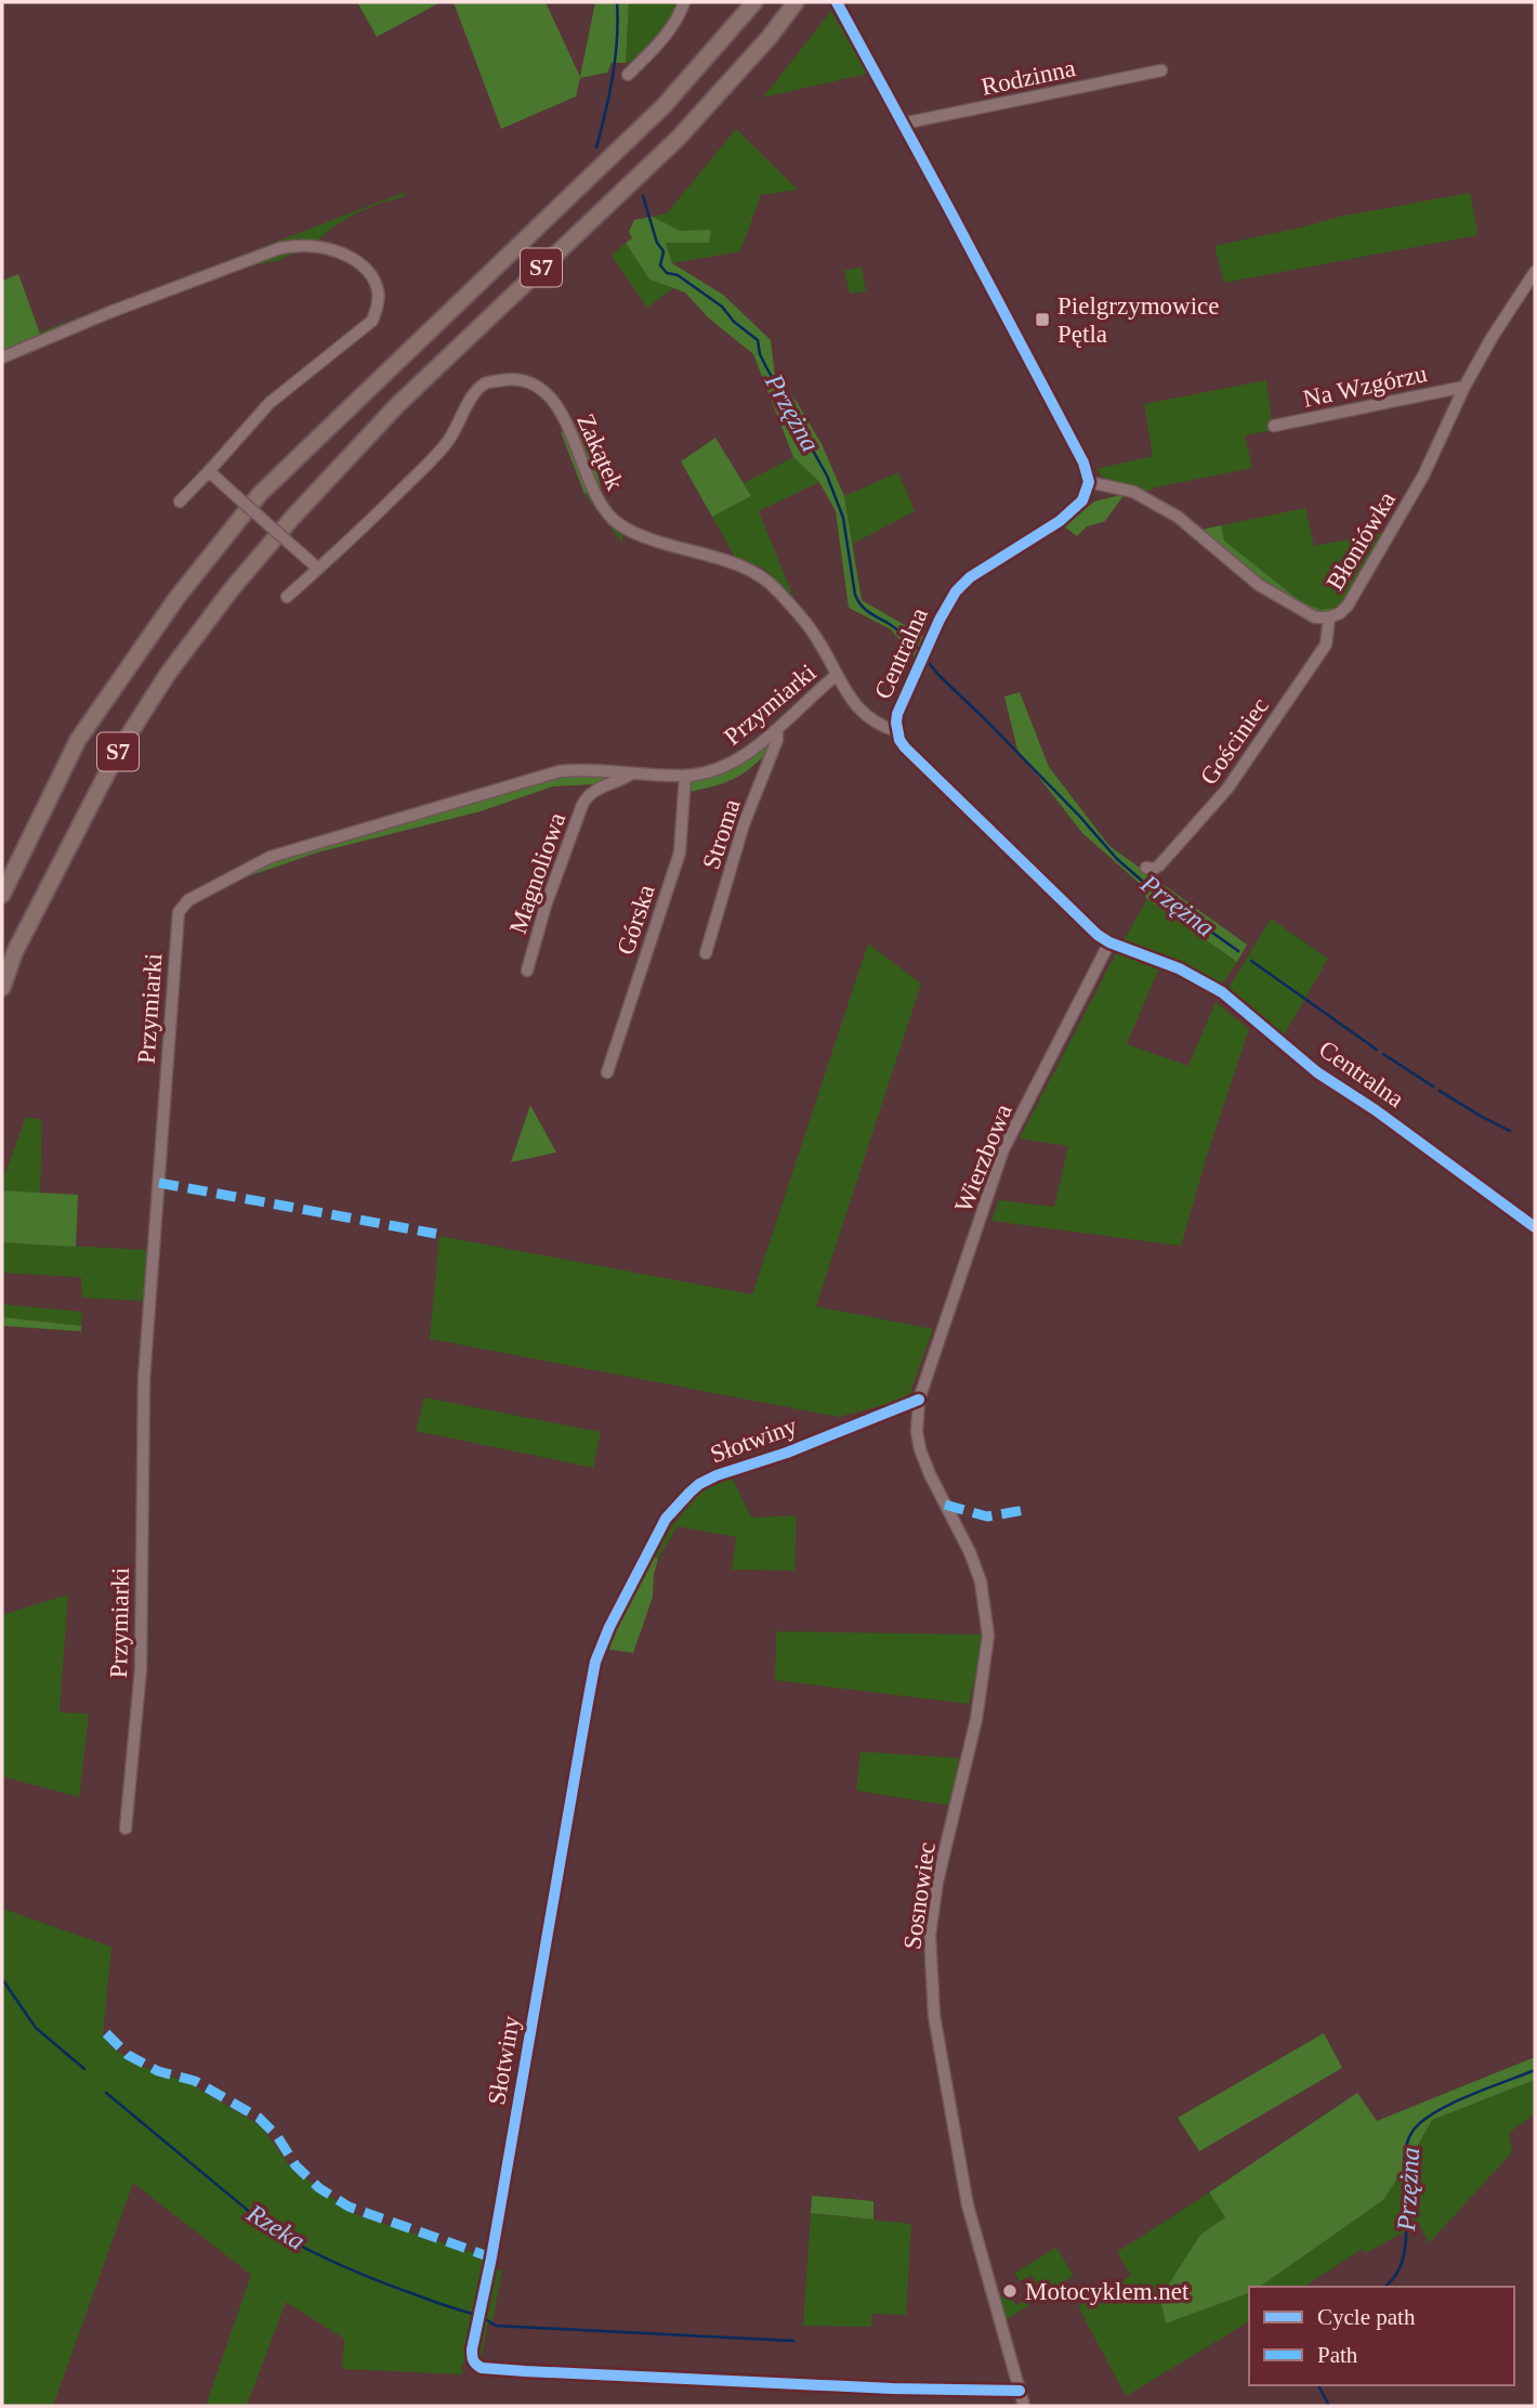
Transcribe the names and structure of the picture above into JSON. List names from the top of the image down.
{
  "streets": {
    "highway": ["S7"],
    "street": [
      "Rodzinna",
      "Na Wzgórzu",
      "Zakątek",
      "Błoniówka",
      "Centralna",
      "Przymiarki",
      "Gościniec",
      "Stroma",
      "Magnoliowa",
      "Górska",
      "Wierzbowa",
      "Słotwiny",
      "Sosnowiec"
    ]
  },
  "crossings": [
    ["Na Wzgórzu", "Błoniówka"],
    ["Zakątek", "Centralna"],
    ["Zakątek", "Przymiarki"],
    ["Błoniówka", "Centralna"],
    ["Błoniówka", "Gościniec"],
    ["Centralna", "Wierzbowa"],
    ["Przymiarki", "Stroma"],
    ["Przymiarki", "Magnoliowa"],
    ["Przymiarki", "Górska"],
    ["Wierzbowa", "Słotwiny"],
    ["Wierzbowa", "Sosnowiec"],
    ["Słotwiny", "Sosnowiec"]
  ],
  "water": ["Przężna", "Rzeka"],
  "places": {
    "transit": ["Pielgrzymowice Pętla"],
    "other": ["Motocyklem.net"]
  },
  "legend": ["Cycle path", "Path"]
}
